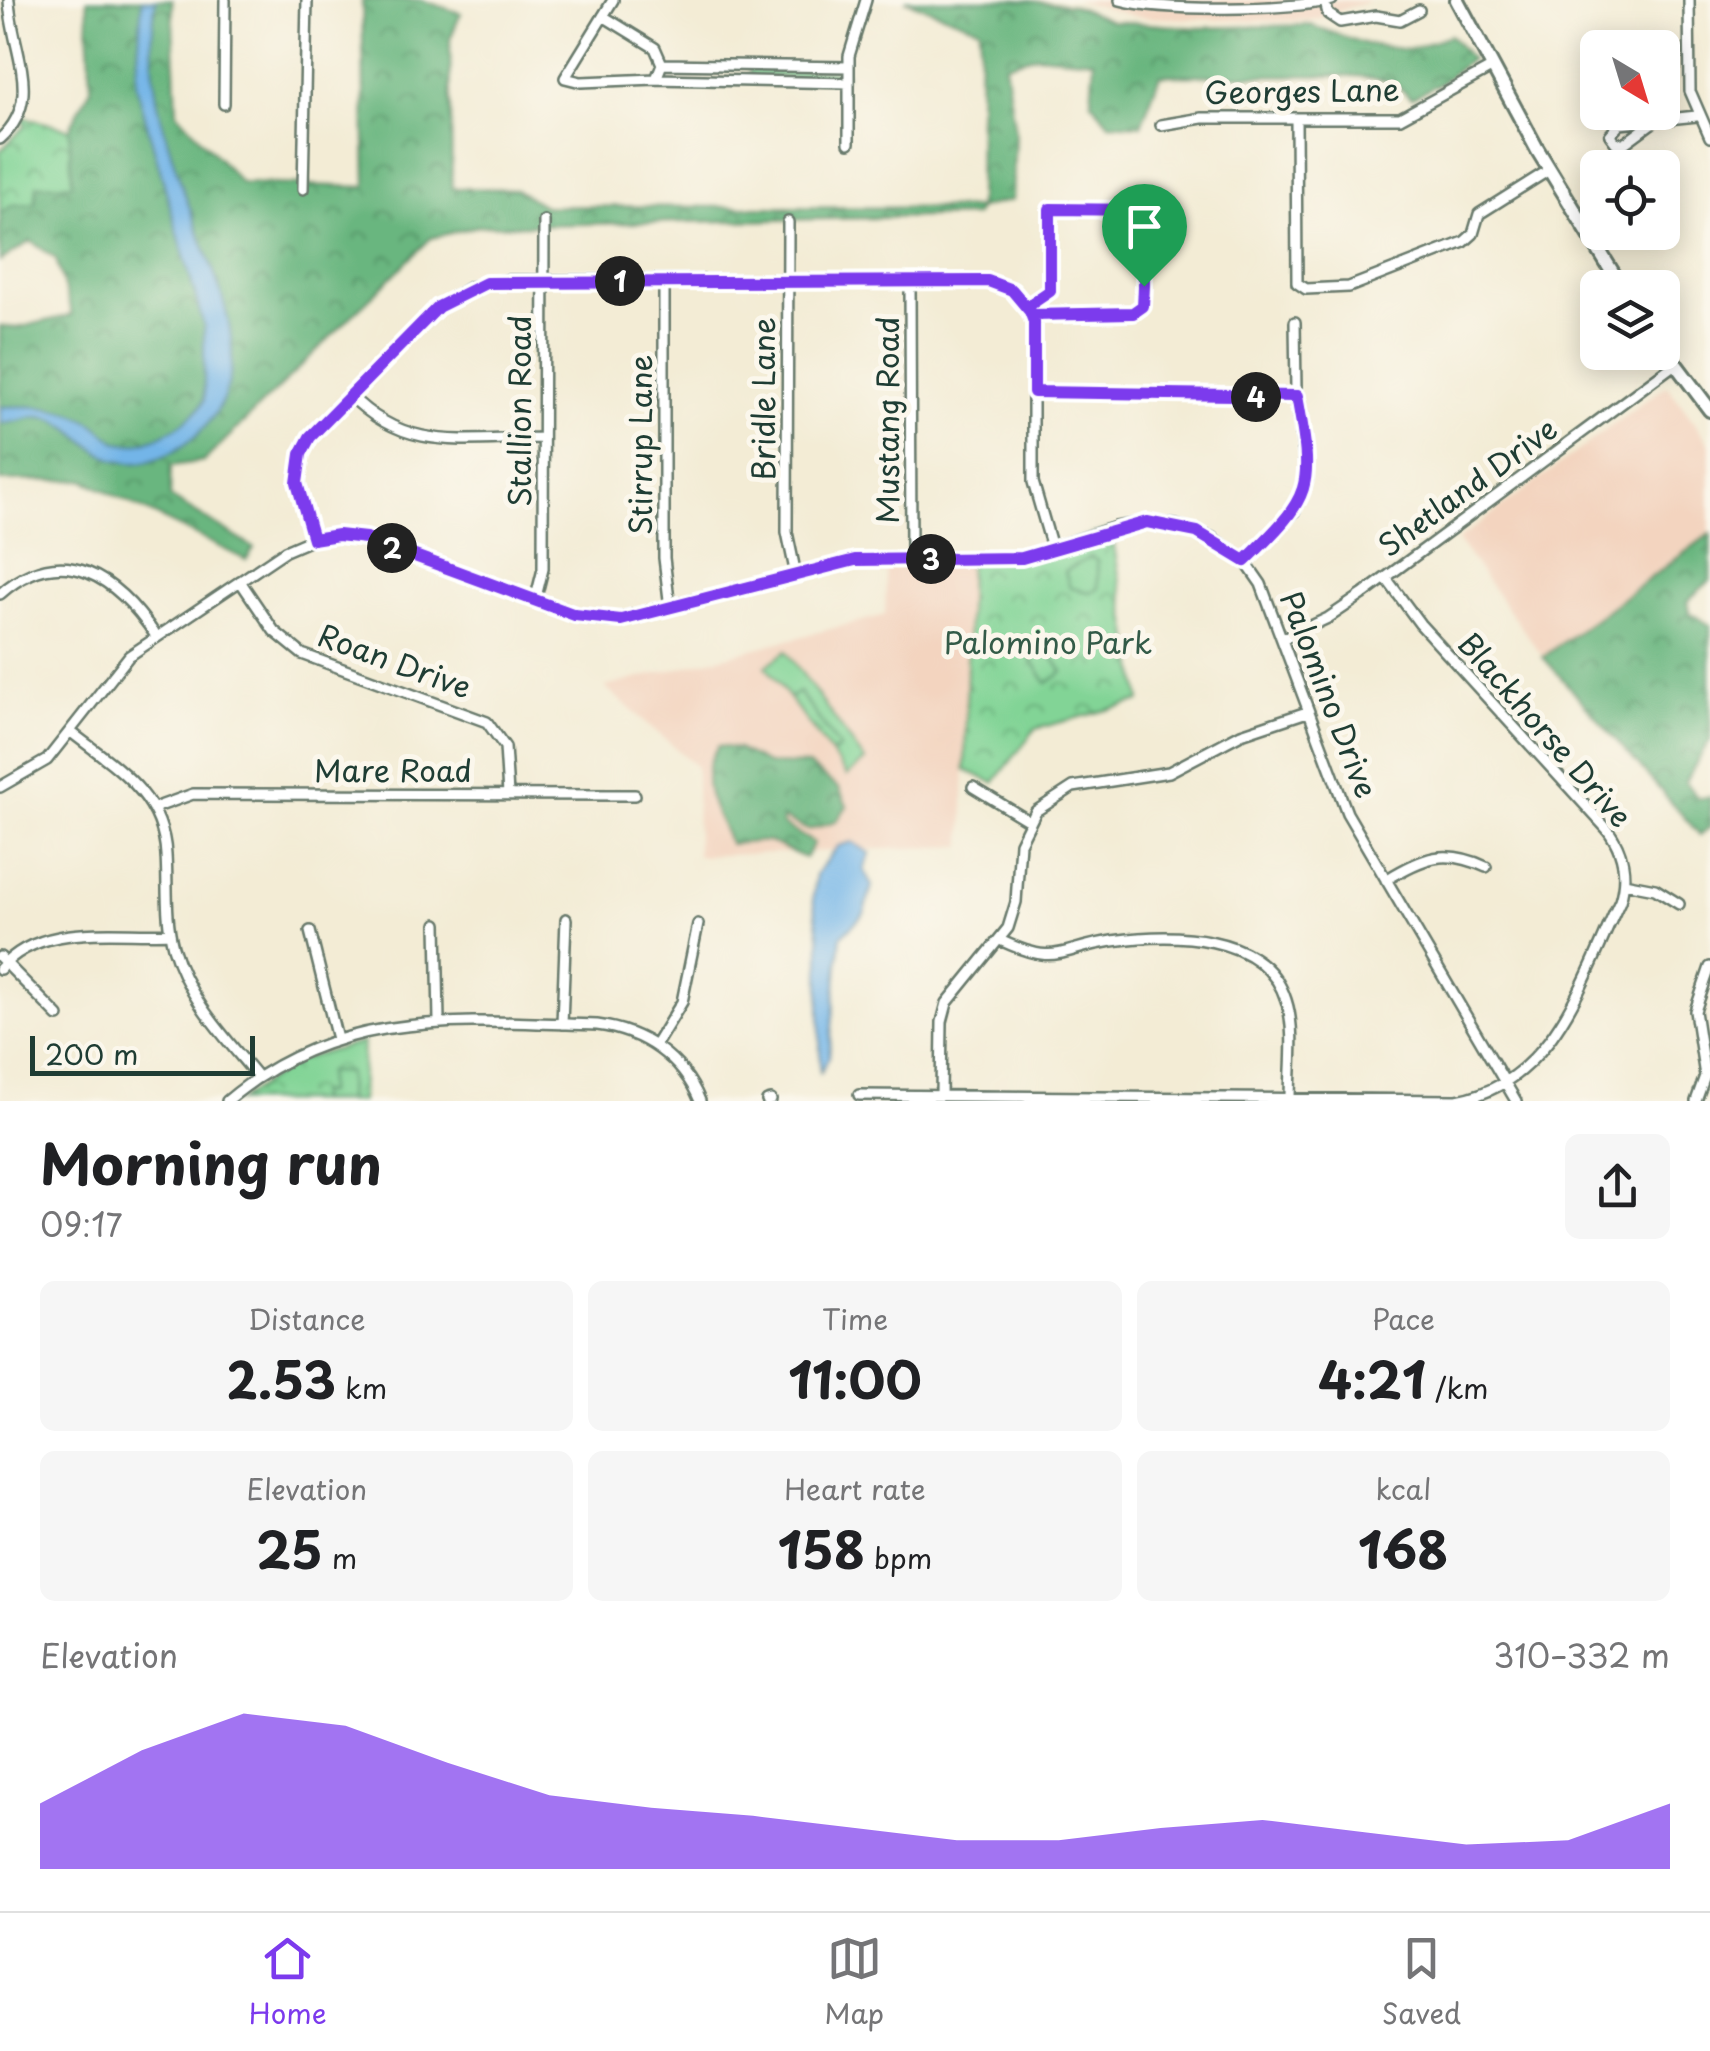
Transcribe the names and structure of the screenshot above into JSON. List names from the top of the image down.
{
  "streets": {
    "street": [
      "Georges Lane",
      "Bridle Lane",
      "Stallion Road",
      "Mustang Road",
      "Stirrup Lane",
      "Shetland Drive",
      "Roan Drive",
      "Palomino Drive",
      "Blackhorse Drive",
      "Mare Road"
    ]
  },
  "crossings": [
    ["Bridle Lane", "Palomino Drive"],
    ["Stallion Road", "Palomino Drive"],
    ["Mustang Road", "Palomino Drive"],
    ["Stirrup Lane", "Palomino Drive"],
    ["Shetland Drive", "Palomino Drive"],
    ["Shetland Drive", "Blackhorse Drive"],
    ["Roan Drive", "Palomino Drive"],
    ["Roan Drive", "Mare Road"]
  ],
  "parks": ["Palomino Park"],
  "scale_bar": "200 m",
  "north": "bottom right",
  "page": {
    "pins": [
      "1",
      "4",
      "2",
      "3"
    ],
    "scale": "200 m",
    "heading": ["Morning run", "09:17"],
    "stats": [
      ["Distance", "2.53 km"],
      ["Time", "11:00"],
      ["Pace", "4:21 /km"],
      ["Elevation", "25 m"],
      ["Heart rate", "158 bpm"],
      ["kcal", "168"]
    ],
    "chart": ["Elevation", "310–332 m"],
    "tabs": ["Home", "Map", "Saved"]
  }
}
